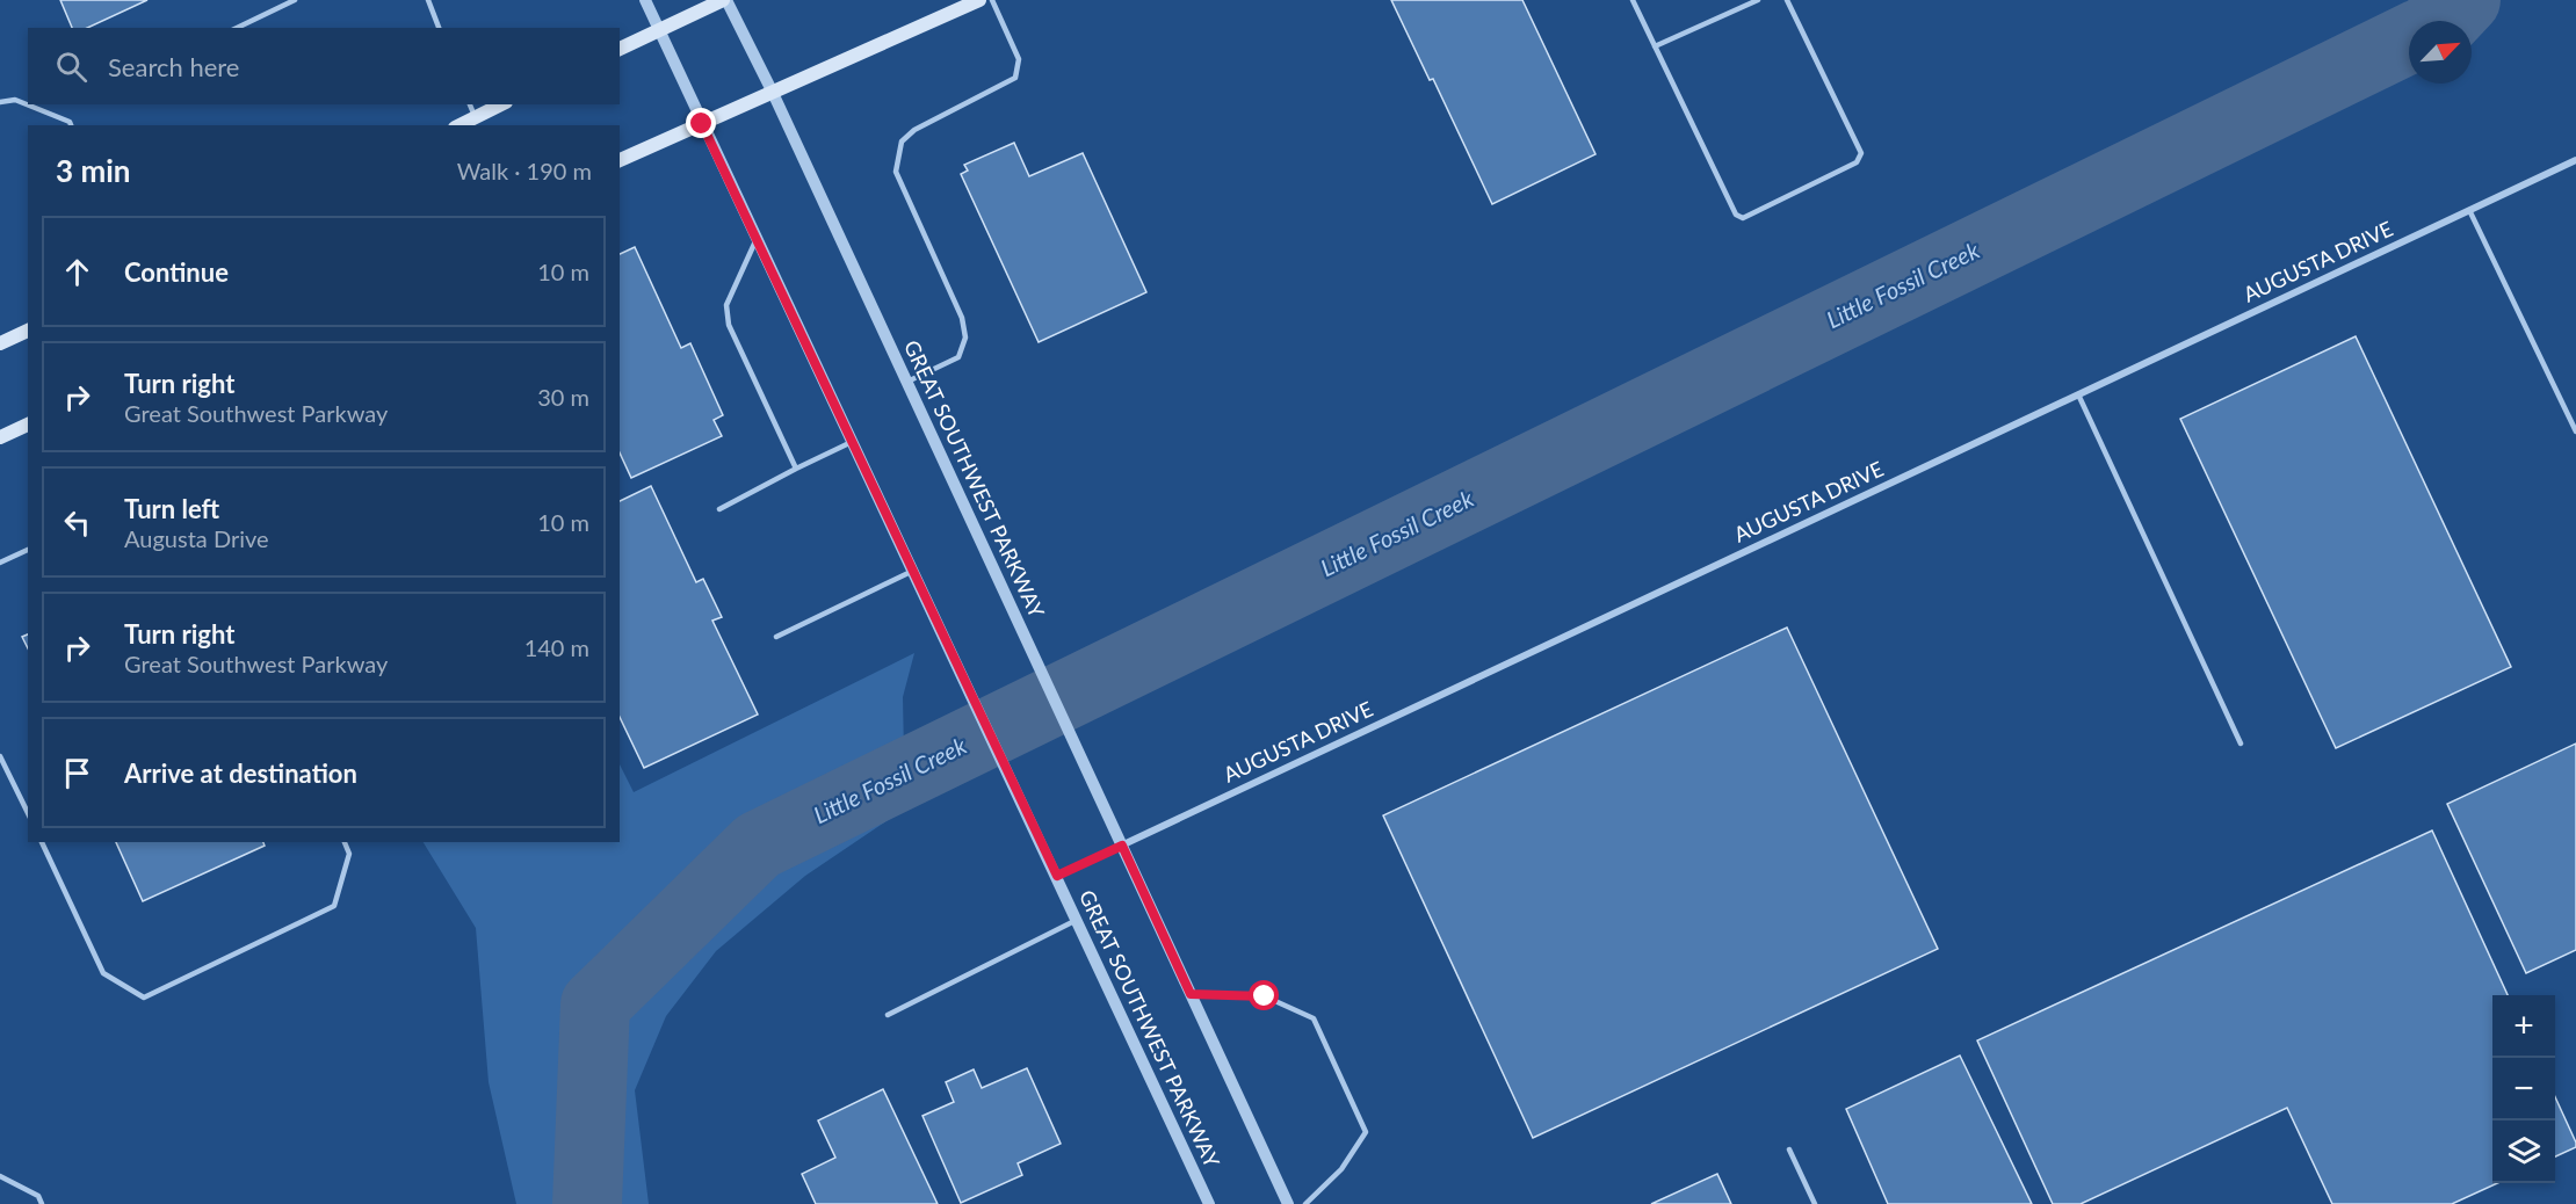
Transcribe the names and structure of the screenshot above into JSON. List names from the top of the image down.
{
  "streets": {
    "street": ["AUGUSTA DRIVE", "GREAT SOUTHWEST PARKWAY"]
  },
  "crossings": [
    ["AUGUSTA DRIVE", "GREAT SOUTHWEST PARKWAY"]
  ],
  "water": ["Little Fossil Creek"],
  "north": "top right",
  "page": {
    "search": "Search here",
    "heading": ["3 min", "Walk · 190 m"],
    "list": [
      ["Continue", "10 m"],
      ["Turn right", "Great Southwest Parkway", "30 m"],
      ["Turn left", "Augusta Drive", "10 m"],
      ["Turn right", "Great Southwest Parkway", "140 m"],
      "Arrive at destination"
    ],
    "map_buttons": ["+", "−"]
  }
}
